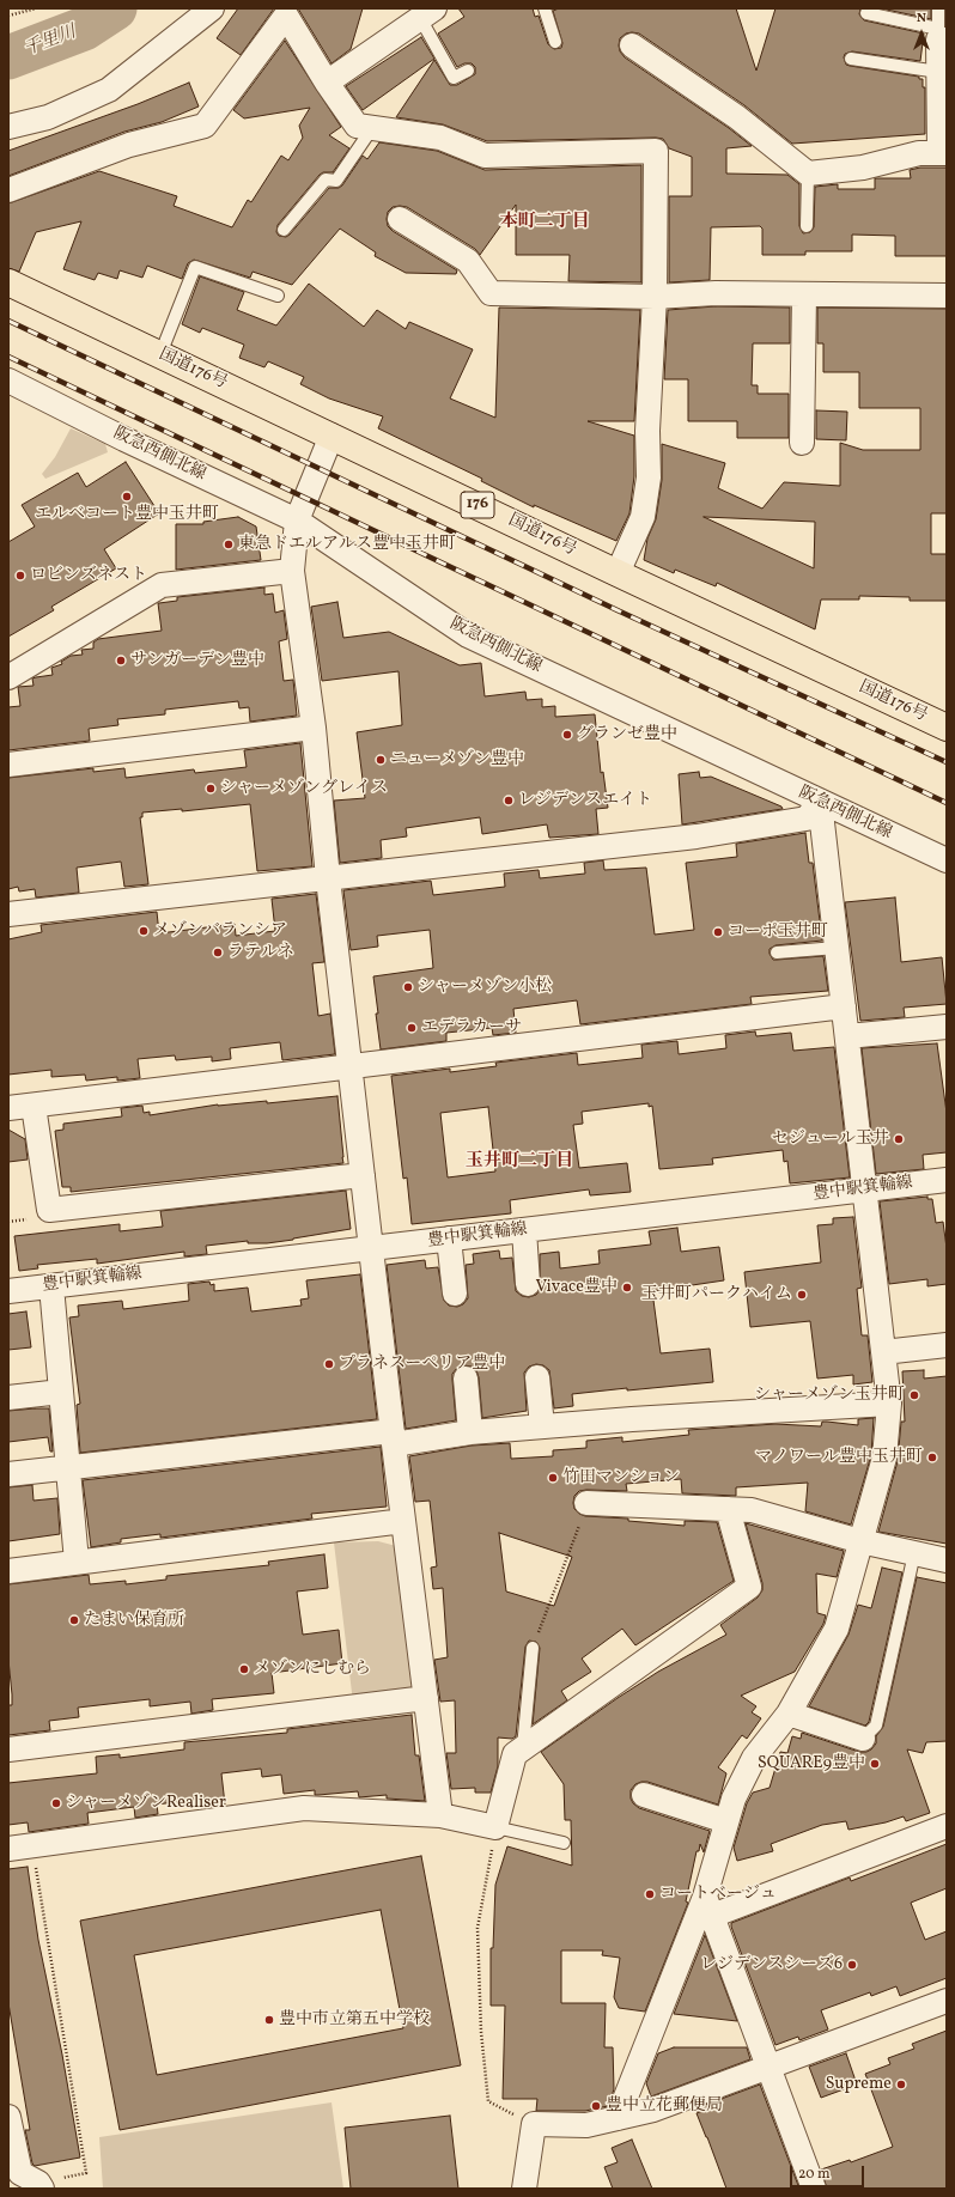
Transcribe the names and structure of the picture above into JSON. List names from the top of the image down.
{
  "streets": {
    "highway": ["国道176号", "176"],
    "street": ["阪急西側北線", "豊中駅箕輪線"]
  },
  "districts": ["本町二丁目", "玉井町二丁目"],
  "water": ["千里川"],
  "places": [
    "エルベコート豊中玉井町",
    "東急ドエルアルス豊中玉井町",
    "ロビンズネスト",
    "サンガーデン豊中",
    "グランゼ豊中",
    "ニューメゾン豊中",
    "シャーメゾングレイス",
    "レジデンスエイト",
    "メゾンバランシア",
    "コーポ玉井町",
    "ラテルネ",
    "シャーメゾン小松",
    "エデラカーサ",
    "セジュール玉井",
    "Vivace豊中",
    "玉井町パークハイム",
    "プラネスーペリア豊中",
    "シャーメゾン玉井町",
    "マノワール豊中玉井町",
    "竹田マンション",
    "たまい保育所",
    "メゾンにしむら",
    "SQUARE9豊中",
    "シャーメゾンRealiser",
    "コートベージュ",
    "レジデンスシーズ6",
    "豊中市立第五中学校",
    "Supreme",
    "豊中立花郵便局"
  ],
  "scale_bar": "20 m",
  "north": "top"
}
